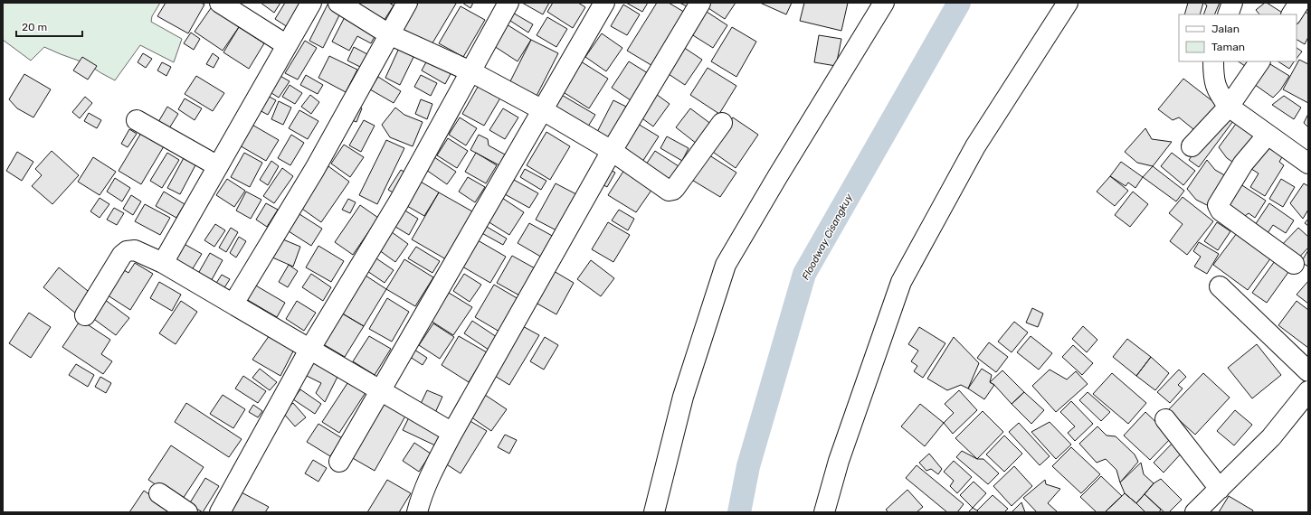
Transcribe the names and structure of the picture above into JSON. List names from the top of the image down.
{
  "water": ["Floodway Cisangkuy"],
  "legend": ["Jalan", "Taman"],
  "scale_bar": "20 m"
}
